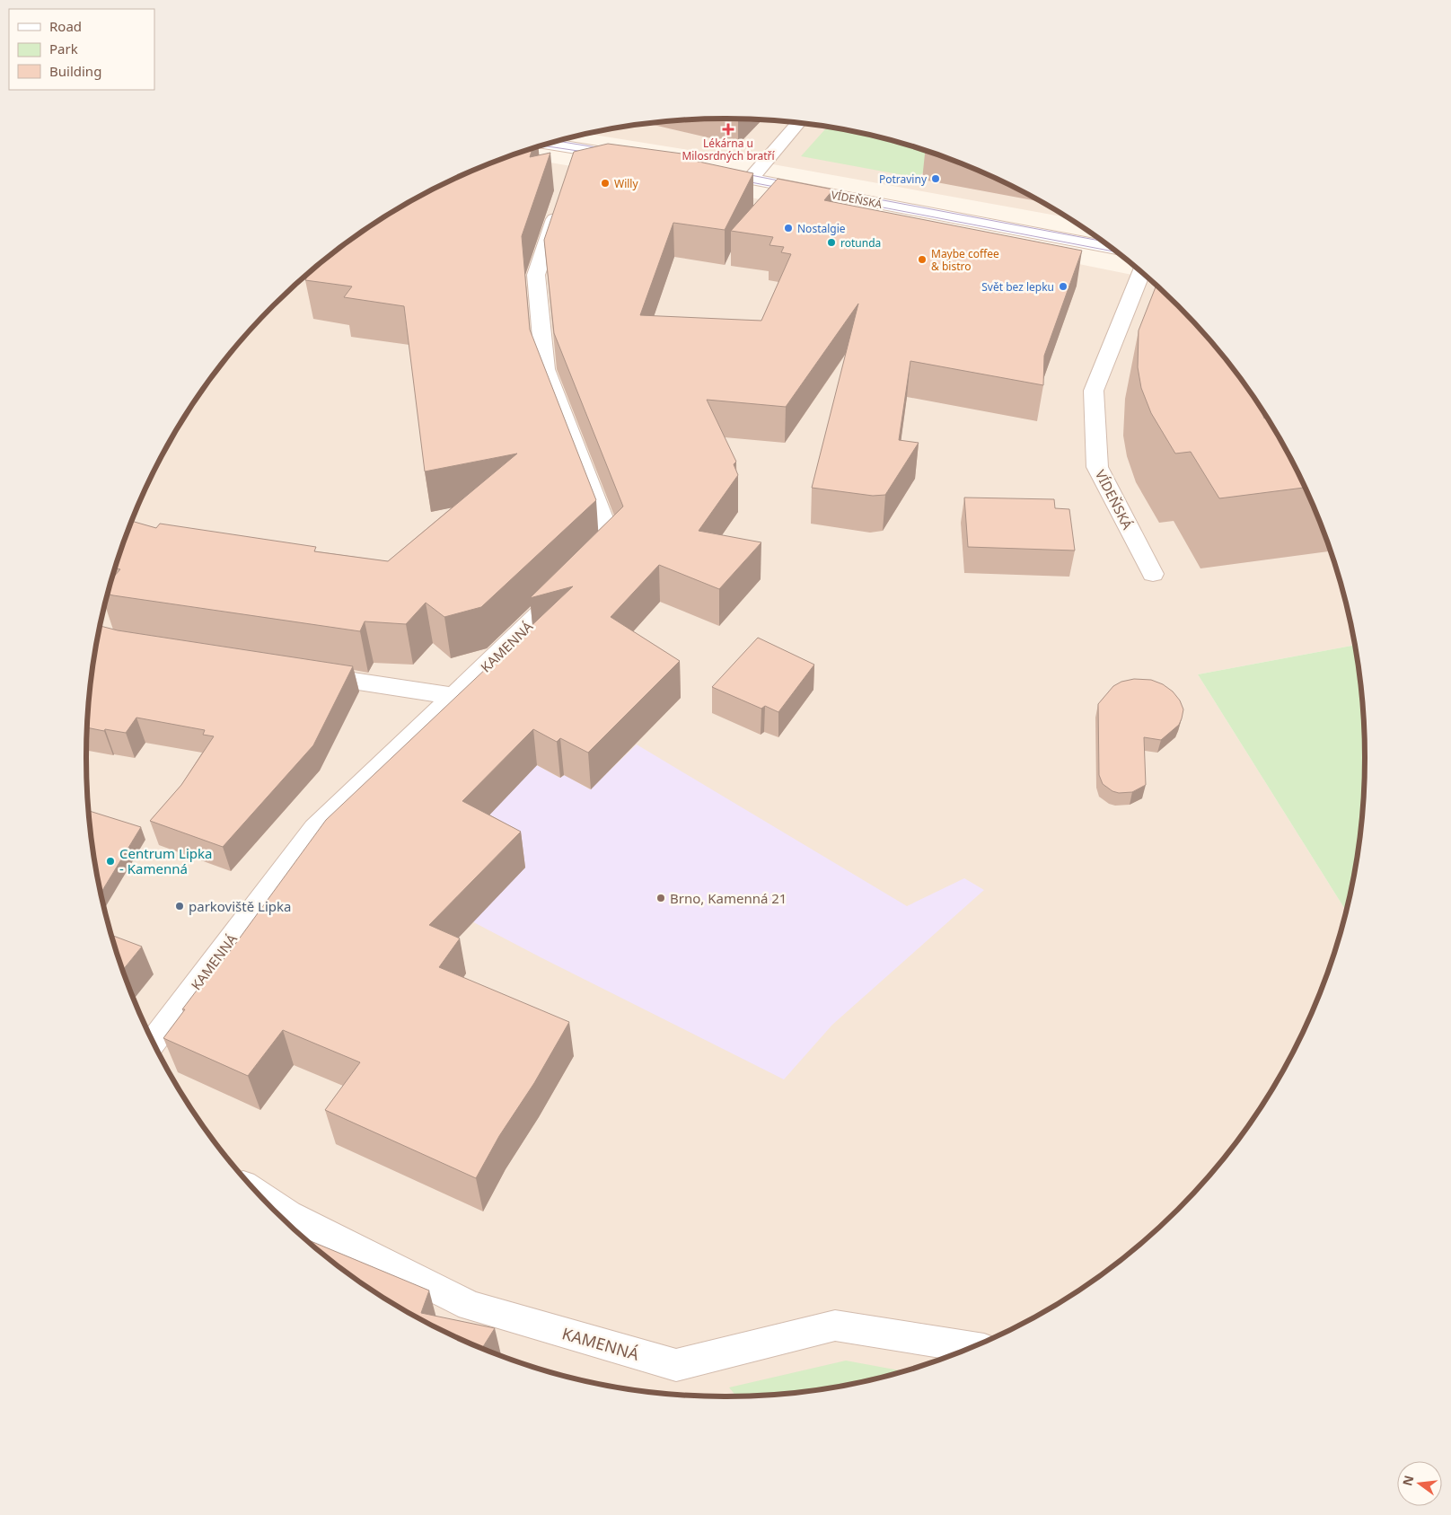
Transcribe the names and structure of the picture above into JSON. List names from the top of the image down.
{
  "streets": {
    "street": ["VÍDEŇSKÁ", "KAMENNÁ"]
  },
  "places": {
    "health": ["Lékárna u Milosrdných bratří"],
    "other": [
      "Potraviny",
      "Willy",
      "Nostalgie",
      "rotunda",
      "Maybe coffee & bistro",
      "Svět bez lepku",
      "Centrum Lipka - Kamenná",
      "Brno, Kamenná 21",
      "parkoviště Lipka"
    ]
  },
  "legend": ["Road", "Park", "Building"],
  "north": "left"
}
